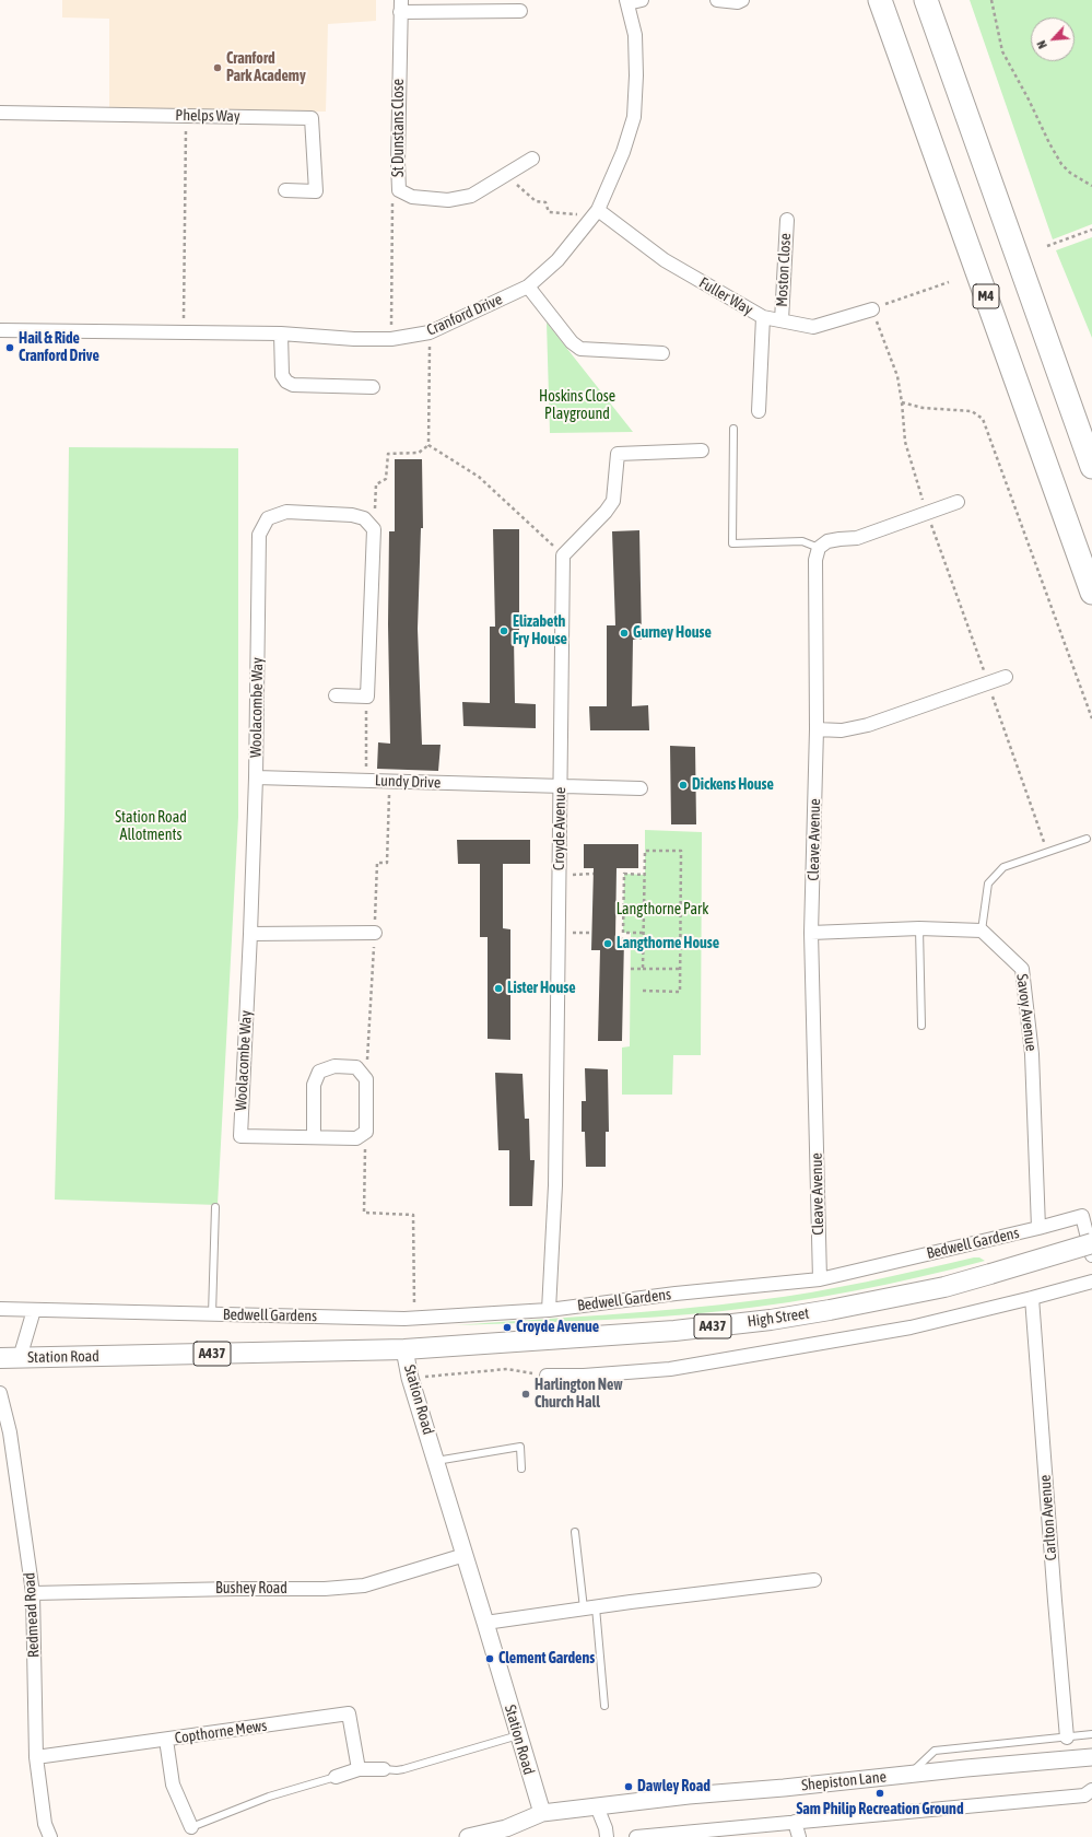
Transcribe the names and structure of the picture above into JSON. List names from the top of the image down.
{
  "streets": {
    "highway": ["M4"],
    "main road": ["High Street", "A437", "Station Road"],
    "street": [
      "Phelps Way",
      "St Dunstans Close",
      "Moston Close",
      "Fuller Way",
      "Cranford Drive",
      "Woolacombe Way",
      "Lundy Drive",
      "Croyde Avenue",
      "Cleave Avenue",
      "Savoy Avenue",
      "Bedwell Gardens",
      "Carlton Avenue",
      "Bushey Road",
      "Redmead Road",
      "Copthorne Mews",
      "Shepiston Lane"
    ]
  },
  "crossings": [
    ["Moston Close", "Fuller Way"],
    ["Fuller Way", "Cranford Drive"],
    ["Woolacombe Way", "Lundy Drive"],
    ["Lundy Drive", "Croyde Avenue"],
    ["Croyde Avenue", "Bedwell Gardens"],
    ["Cleave Avenue", "Bedwell Gardens"],
    ["Savoy Avenue", "Bedwell Gardens"],
    ["High Street", "Station Road"],
    ["Station Road", "Bushey Road"],
    ["Station Road", "Shepiston Lane"],
    ["Bushey Road", "Redmead Road"],
    ["Redmead Road", "Copthorne Mews"]
  ],
  "parks": ["Hoskins Close Playground", "Station Road Allotments", "Langthorne Park"],
  "places": [
    "Cranford Park Academy",
    "Hail & Ride Cranford Drive",
    "Elizabeth Fry House",
    "Gurney House",
    "Dickens House",
    "Langthorne House",
    "Lister House",
    "Croyde Avenue",
    "Harlington New Church Hall",
    "Clement Gardens",
    "Dawley Road",
    "Sam Philip Recreation Ground"
  ],
  "north": "bottom left"
}
